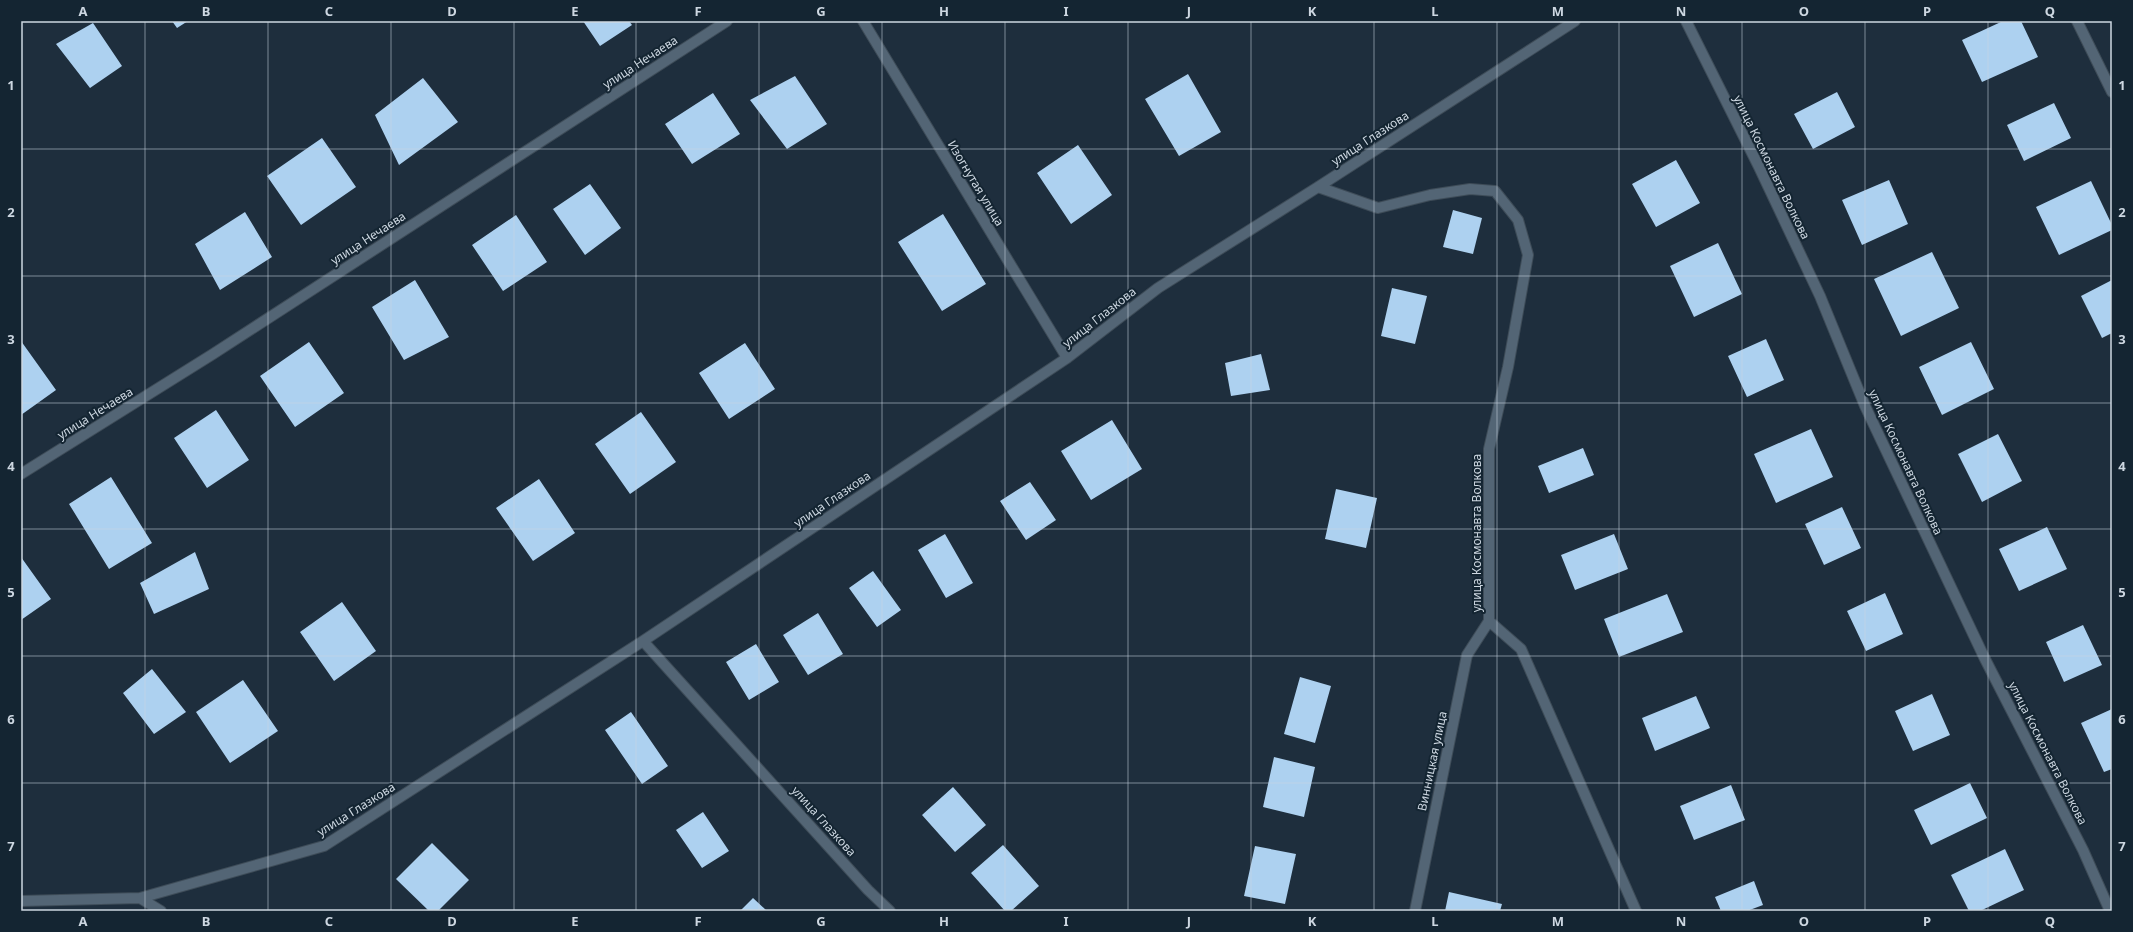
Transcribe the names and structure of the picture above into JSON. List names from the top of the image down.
{
  "streets": {
    "street": [
      "улица Нечаева",
      "улица Глазкова",
      "улица Космонавта Волкова",
      "Изогнутая улица",
      "Винницкая улица"
    ]
  },
  "crossings": [
    ["улица Глазкова", "улица Космонавта Волкова"],
    ["улица Глазкова", "Изогнутая улица"],
    ["улица Космонавта Волкова", "Винницкая улица"]
  ],
  "grid": {
    "columns": [
      "A",
      "B",
      "C",
      "D",
      "E",
      "F",
      "G",
      "H",
      "I",
      "J",
      "K",
      "L",
      "M",
      "N",
      "O",
      "P",
      "Q"
    ],
    "rows": [
      "1",
      "2",
      "3",
      "4",
      "5",
      "6",
      "7"
    ]
  }
}
